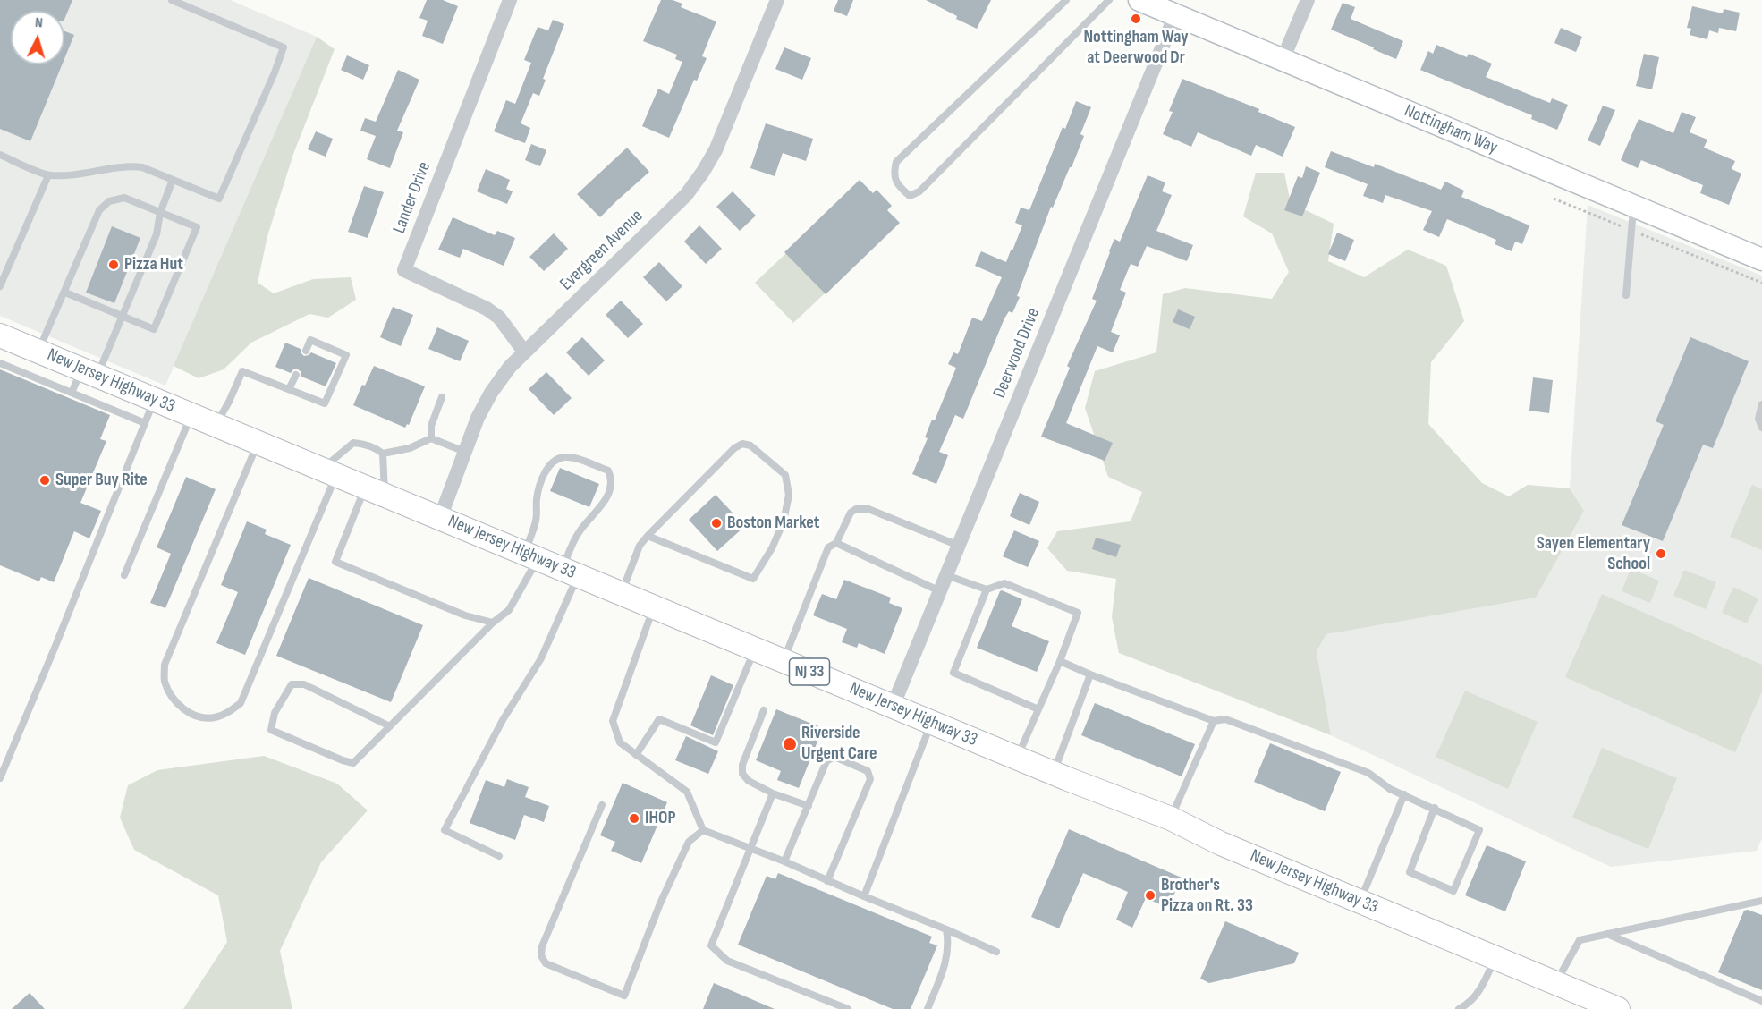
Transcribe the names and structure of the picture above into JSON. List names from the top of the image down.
{
  "streets": {
    "main road": ["New Jersey Highway 33", "NJ 33"],
    "street": [
      "Nottingham Way",
      "Lander Drive",
      "Evergreen Avenue",
      "Deerwood Drive"
    ]
  },
  "crossings": [
    ["Nottingham Way", "Deerwood Drive"],
    ["Lander Drive", "Evergreen Avenue"],
    ["Evergreen Avenue", "New Jersey Highway 33"],
    ["Deerwood Drive", "New Jersey Highway 33"]
  ],
  "places": [
    "Nottingham Way at Deerwood Dr",
    "Pizza Hut",
    "Super Buy Rite",
    "Boston Market",
    "Sayen Elementary School",
    "Riverside Urgent Care",
    "IHOP",
    "Brother's Pizza on Rt. 33"
  ],
  "north": "top"
}
